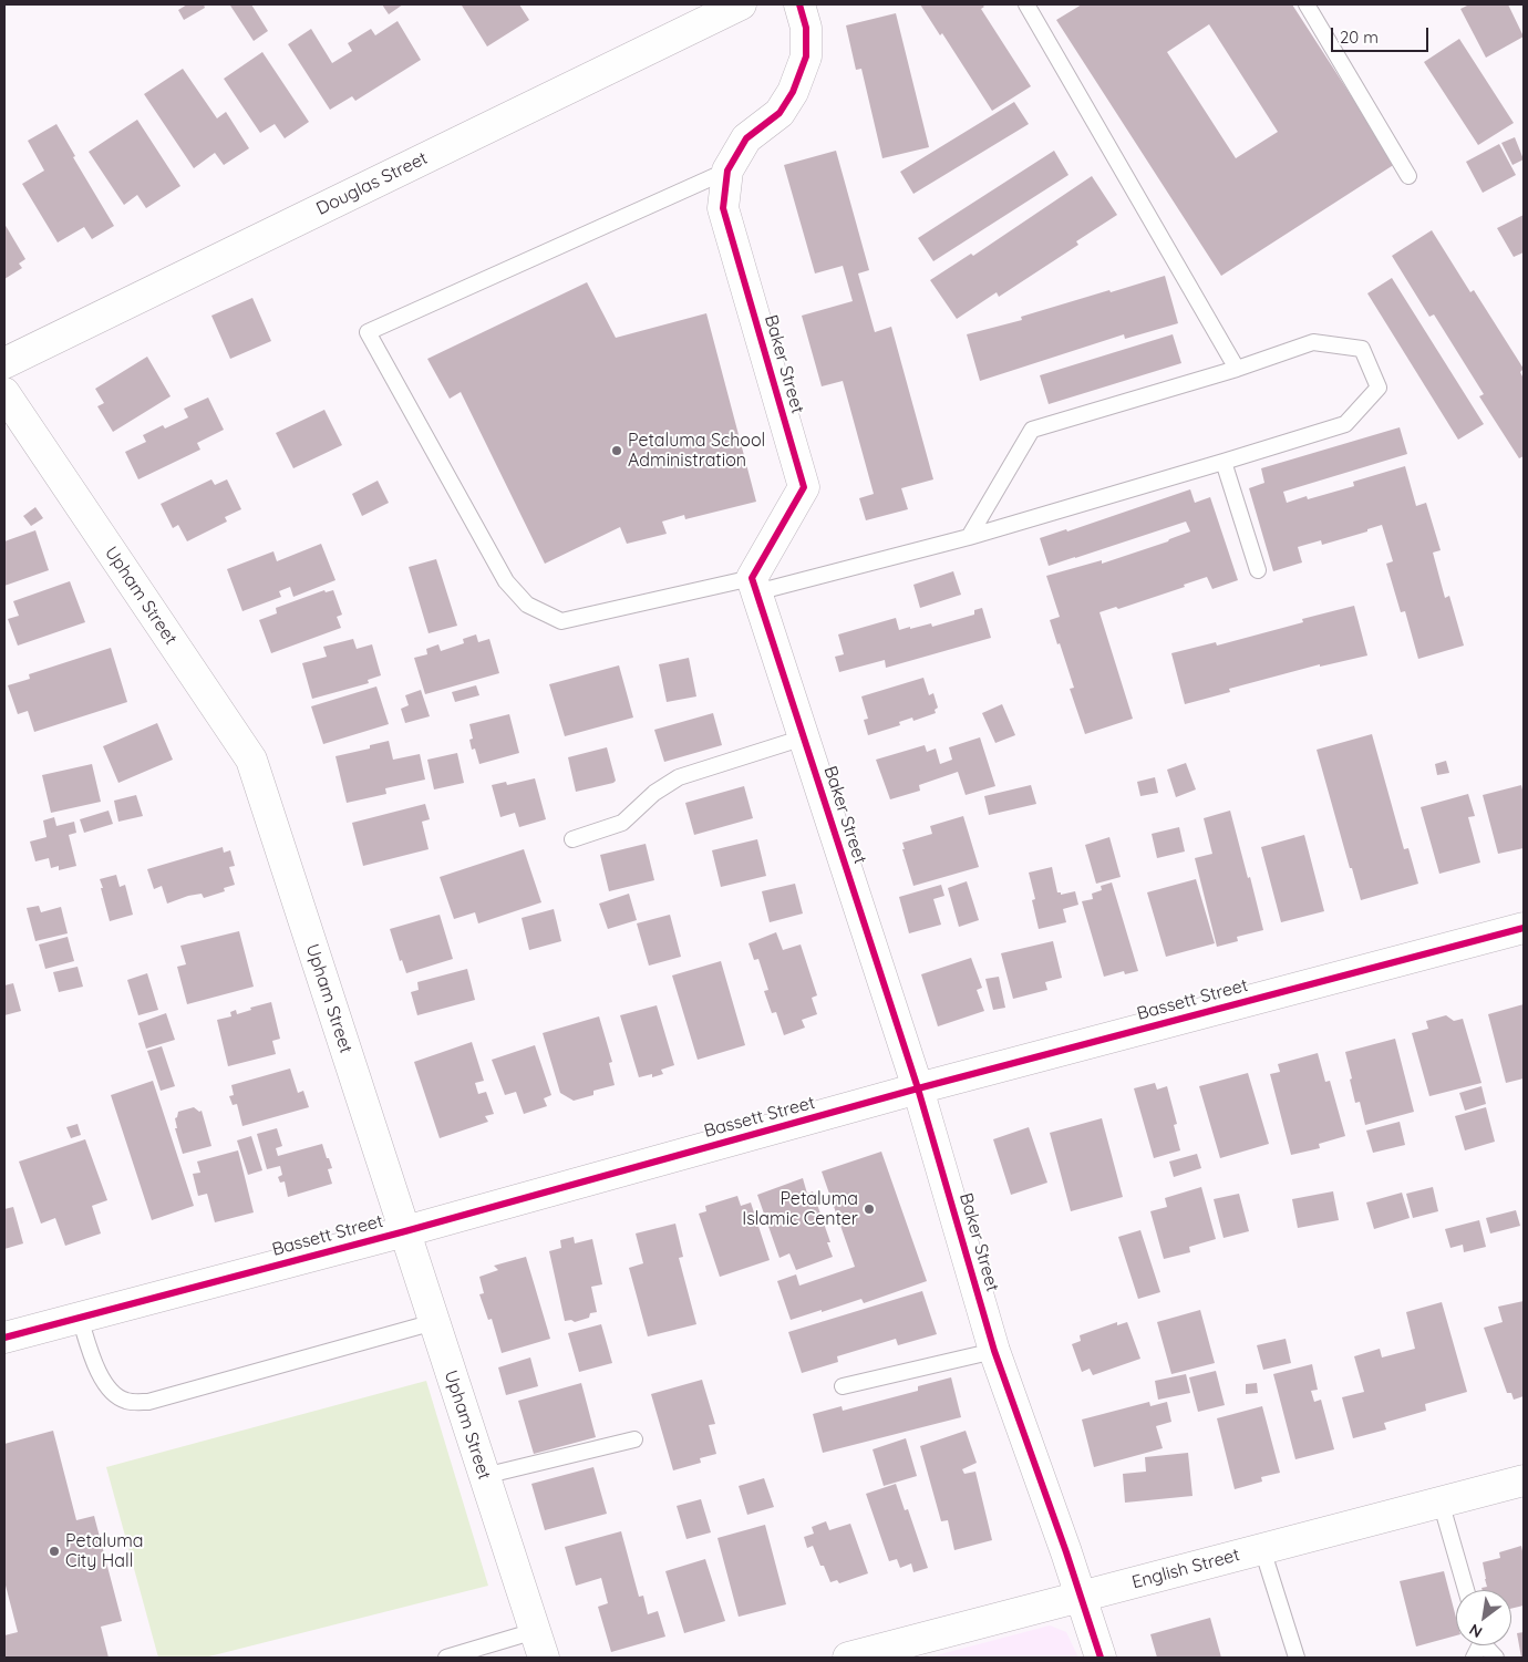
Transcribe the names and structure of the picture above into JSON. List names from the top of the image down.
{
  "streets": {
    "street": [
      "Douglas Street",
      "Baker Street",
      "Upham Street",
      "Bassett Street",
      "English Street"
    ]
  },
  "crossings": [
    ["Baker Street", "Bassett Street"],
    ["Baker Street", "English Street"],
    ["Upham Street", "Bassett Street"]
  ],
  "places": ["Petaluma School Administration", "Petaluma Islamic Center", "Petaluma City Hall"],
  "scale_bar": "20 m",
  "north": "bottom left"
}
